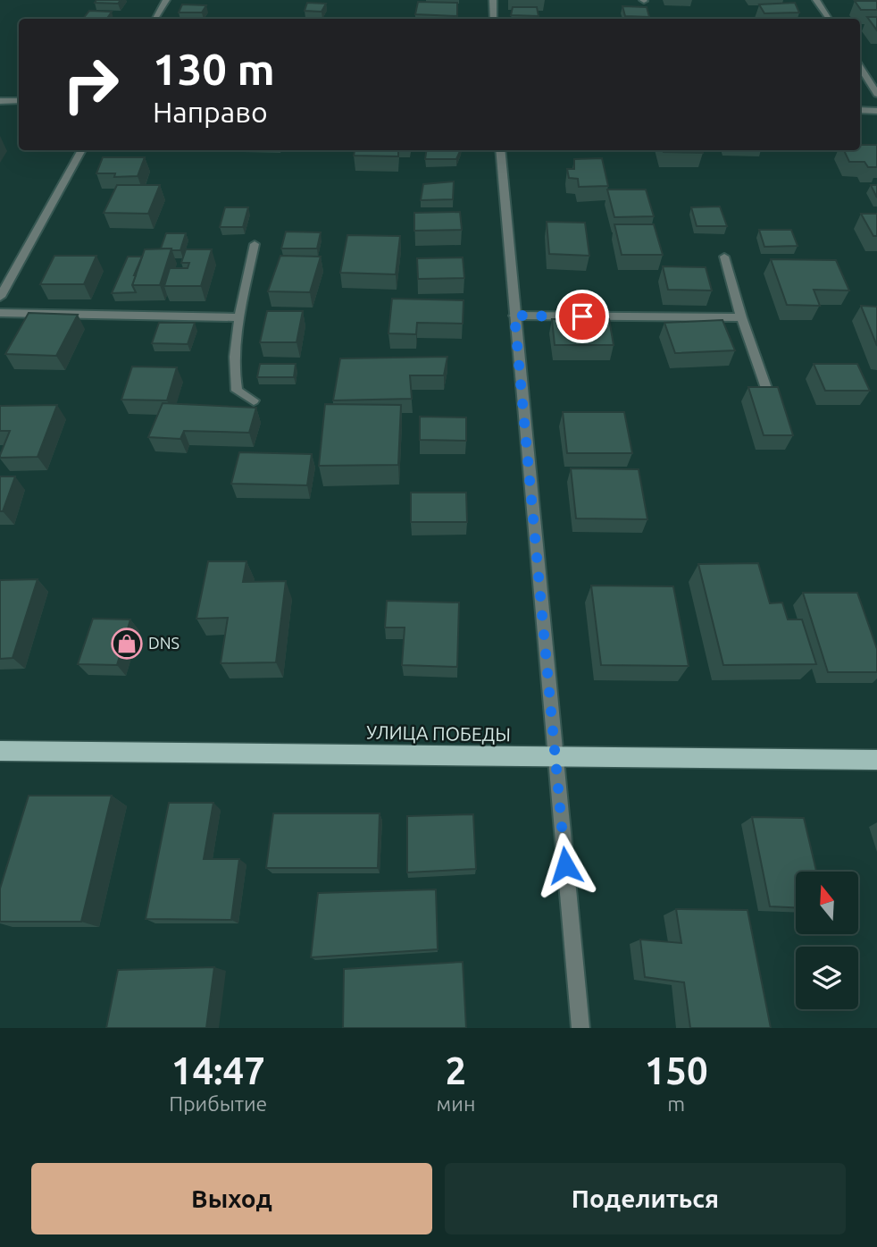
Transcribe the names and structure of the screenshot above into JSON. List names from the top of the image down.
{
  "streets": {
    "main road": ["УЛИЦА ПОБЕДЫ"]
  },
  "places": {
    "shop": ["DNS"]
  },
  "north": "top",
  "page": {
    "turn": ["130 m", "Направо"],
    "eta": [
      "14:47",
      "Прибытие",
      "2",
      "мин",
      "150",
      "m"
    ],
    "buttons": ["Выход", "Поделиться"]
  }
}
